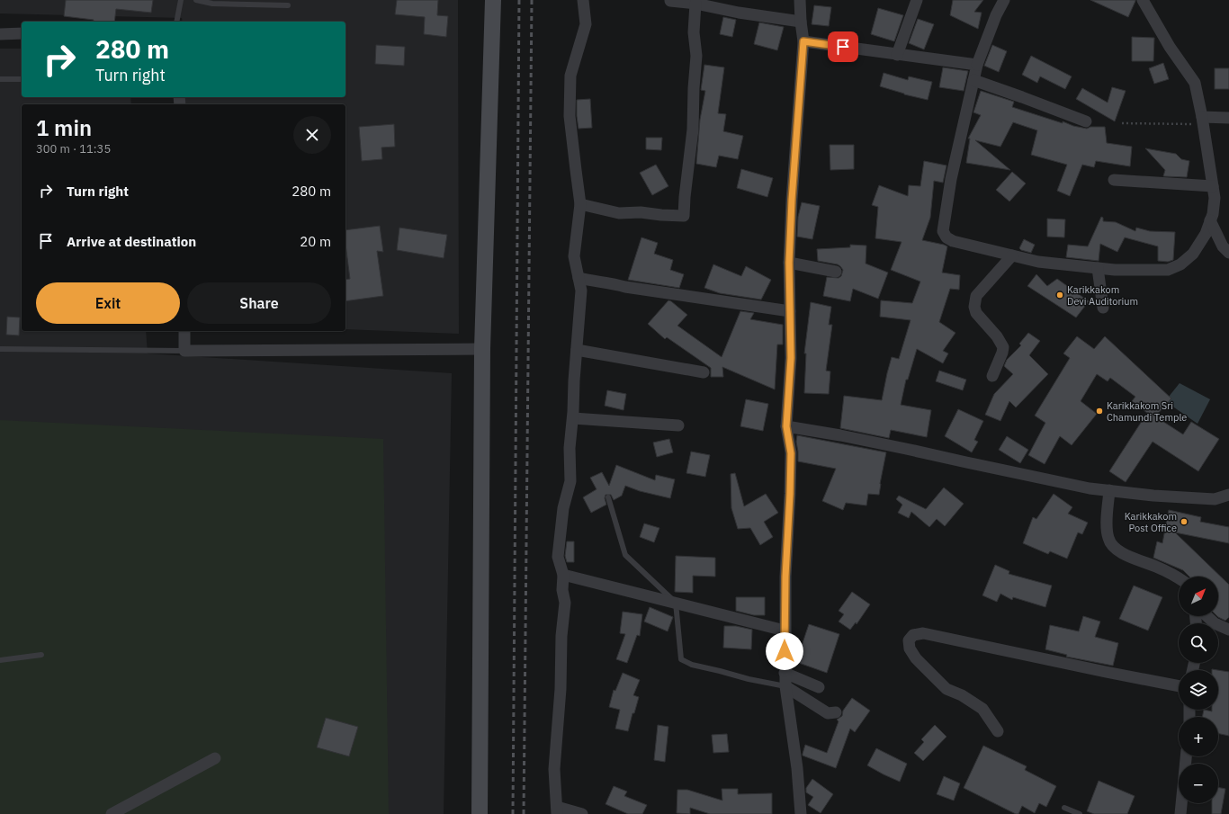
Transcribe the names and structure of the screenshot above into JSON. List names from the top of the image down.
{
  "places": ["Karikkakom Devi Auditorium", "Karikkakom Sri Chamundi Temple", "Karikkakom Post Office"],
  "north": "top right",
  "page": {
    "turn": ["280 m", "Turn right"],
    "heading": ["1 min", "300 m · 11:35"],
    "list": [
      {
        "name": "Turn right",
        "value": "280 m"
      },
      {
        "name": "Arrive at destination",
        "value": "20 m"
      }
    ],
    "buttons": ["Exit", "Share"],
    "map_buttons": ["+", "−"]
  }
}
